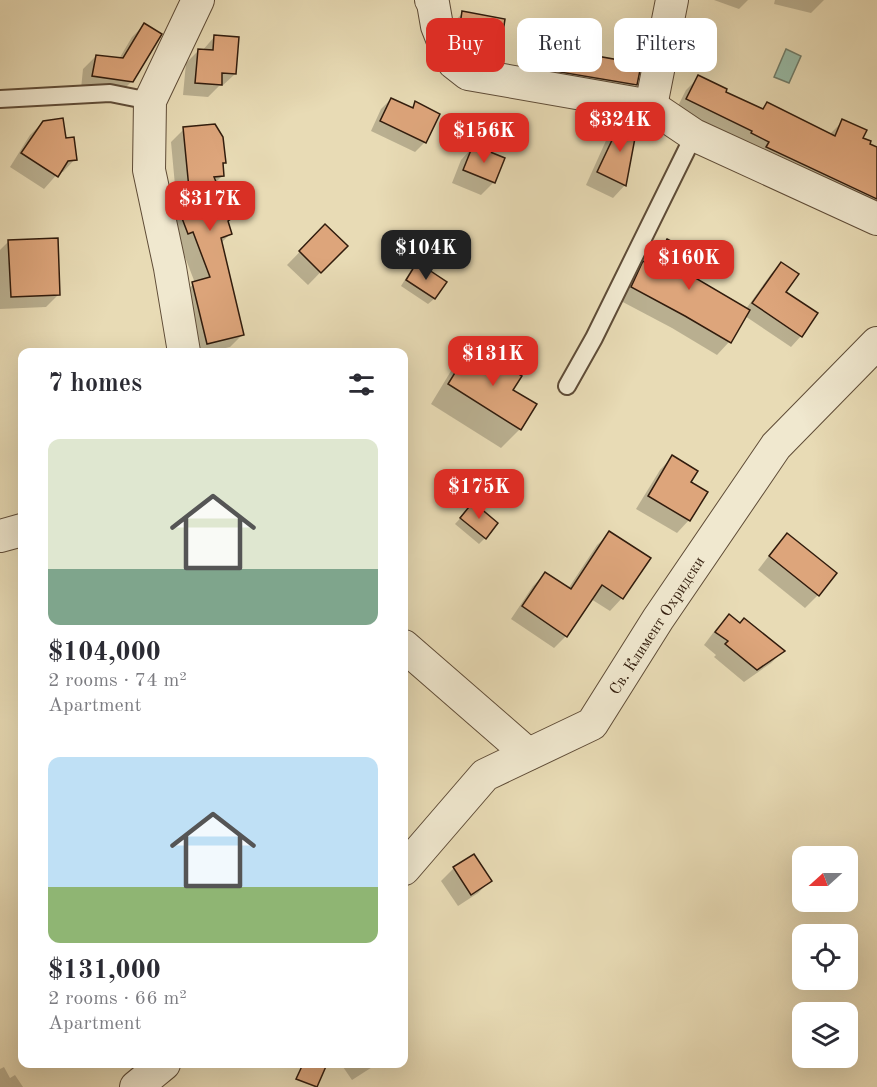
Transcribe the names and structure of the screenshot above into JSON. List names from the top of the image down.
{
  "streets": {
    "street": ["Св. Климент Охридски"]
  },
  "north": "left",
  "page": {
    "chip": ["Buy", "Rent", "Filters"],
    "price": [
      "$324K",
      "$156K",
      "$317K",
      "$104K",
      "$160K",
      "$131K",
      "$175K"
    ],
    "heading": "7 homes",
    "list": [
      {
        "name": "$104,000",
        "note": "2 rooms · 74 m² · Apartment"
      },
      {
        "name": "$131,000",
        "note": "2 rooms · 66 m² · Apartment"
      }
    ]
  }
}
